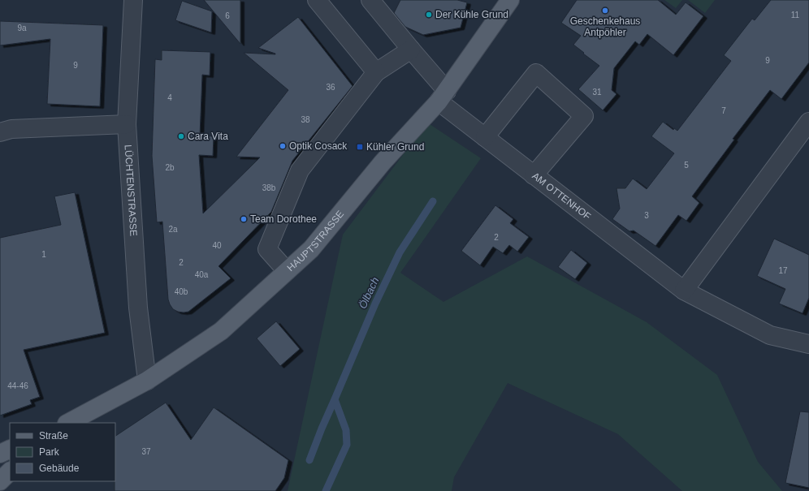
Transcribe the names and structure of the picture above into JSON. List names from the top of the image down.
{
  "streets": {
    "main road": ["HAUPTSTRASSE"],
    "street": ["LÜCHTENSTRASSE", "AM OTTENHOF"]
  },
  "crossings": [
    ["LÜCHTENSTRASSE", "HAUPTSTRASSE"],
    ["AM OTTENHOF", "HAUPTSTRASSE"]
  ],
  "water": ["Ölbach"],
  "places": {
    "other": [
      "Geschenkehaus Antpöhler",
      "Der Kühle Grund",
      "Cara Vita",
      "Optik Cosack",
      "Team Dorothee"
    ],
    "transit": ["Kühler Grund"]
  },
  "house_numbers": [
    "11",
    "6",
    "9a",
    "9",
    "9",
    "36",
    "31",
    "4",
    "7",
    "38",
    "5",
    "2b",
    "38b",
    "3",
    "2a",
    "2",
    "40",
    "1",
    "2",
    "17",
    "40a",
    "40b",
    "44-46",
    "37"
  ],
  "legend": ["Straße", "Park", "Gebäude"]
}
